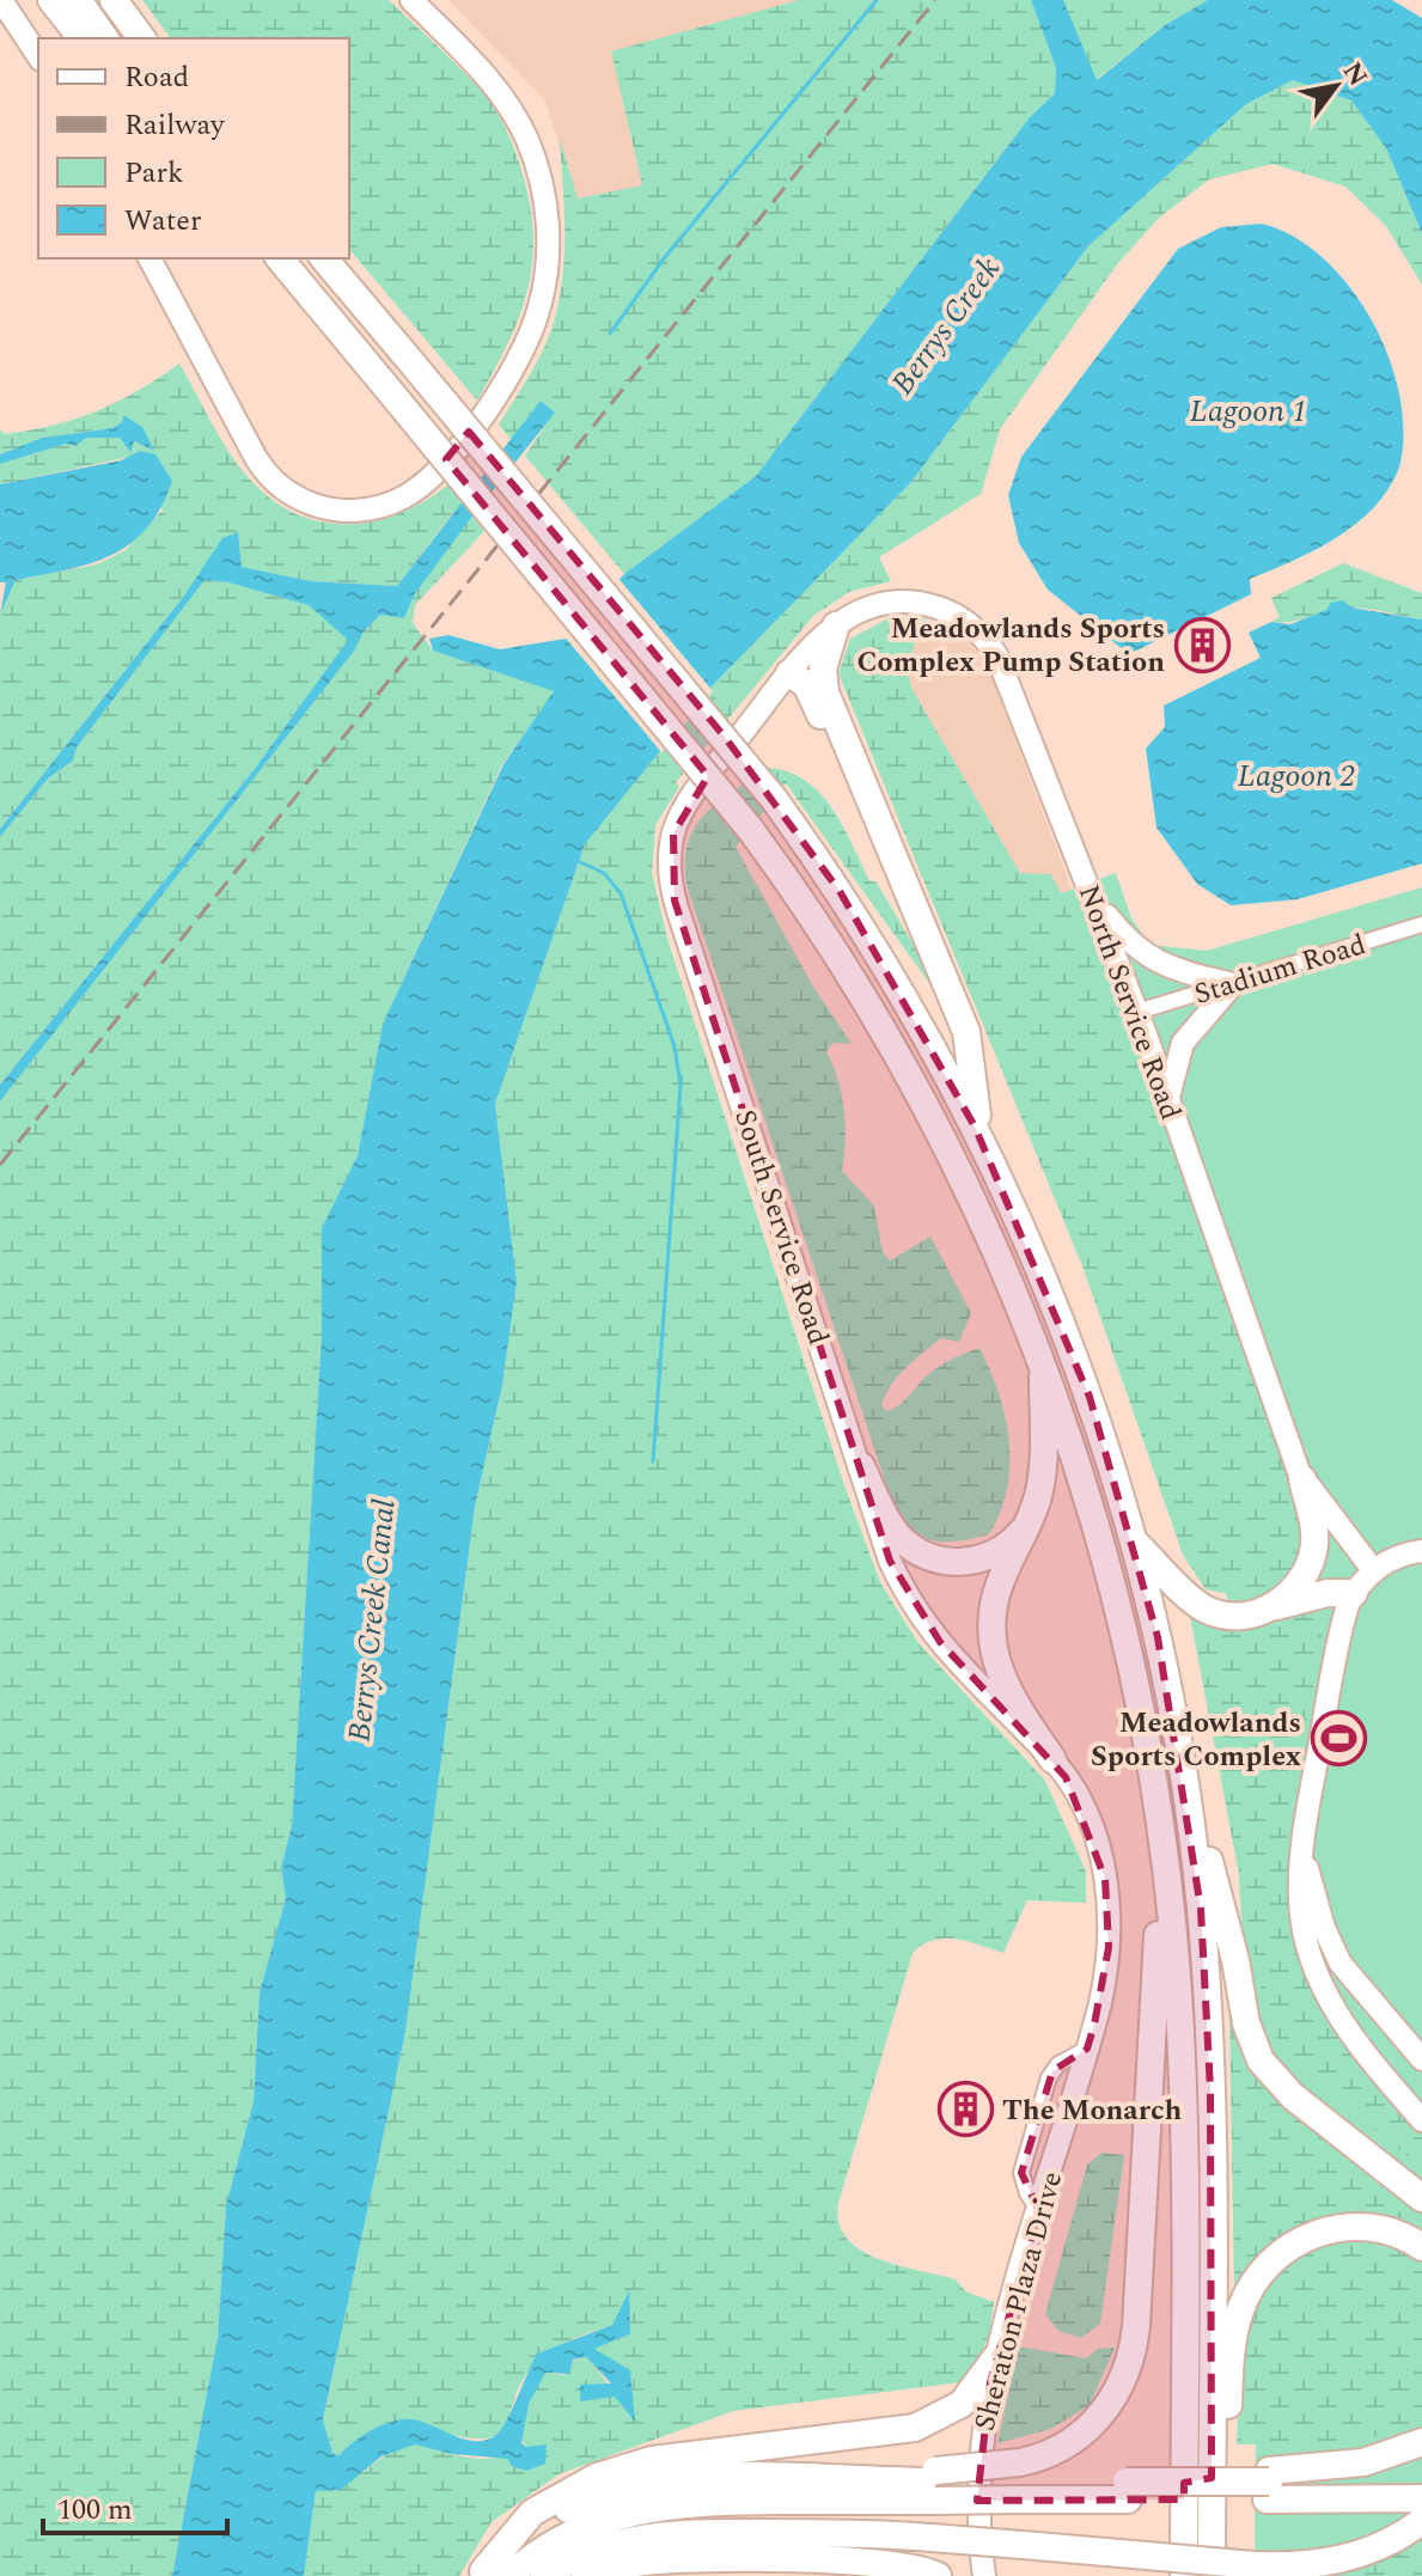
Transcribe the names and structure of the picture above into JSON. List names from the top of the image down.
{
  "streets": {
    "street": [
      "Stadium Road",
      "North Service Road",
      "South Service Road",
      "Sheraton Plaza Drive"
    ]
  },
  "crossings": [
    ["Stadium Road", "North Service Road"],
    ["North Service Road", "South Service Road"],
    ["South Service Road", "Sheraton Plaza Drive"]
  ],
  "water": [
    "Berrys Creek",
    "Lagoon 1",
    "Lagoon 2",
    "Berrys Creek Canal"
  ],
  "places": {
    "building": ["Meadowlands Sports Complex Pump Station", "The Monarch"],
    "sports": ["Meadowlands Sports Complex"]
  },
  "legend": [
    "Road",
    "Railway",
    "Park",
    "Water"
  ],
  "scale_bar": "100 m",
  "north": "top right"
}
